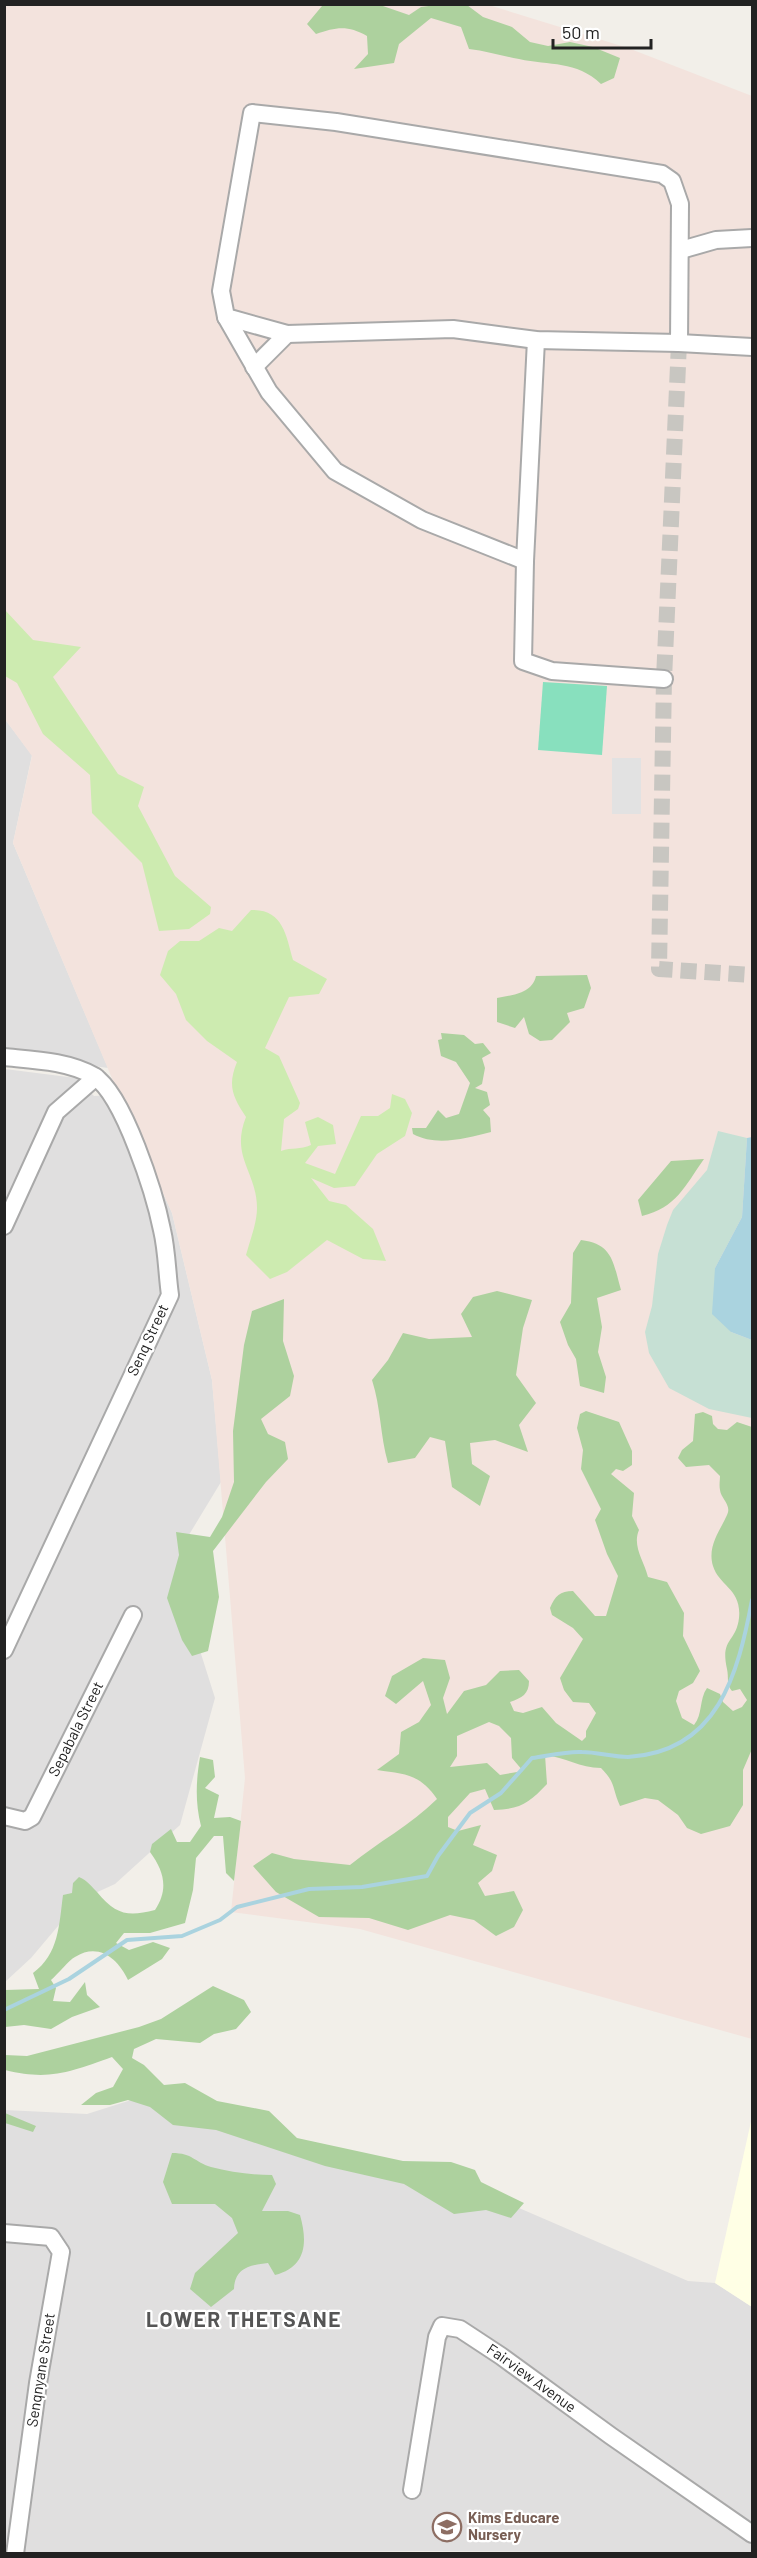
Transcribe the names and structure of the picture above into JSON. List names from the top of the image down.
{
  "streets": {
    "street": [
      "Senq Street",
      "Sepabala Street",
      "Senqnyane Street",
      "Fairview Avenue"
    ]
  },
  "districts": ["LOWER THETSANE"],
  "places": {
    "school or university": ["Kims Educare Nursery"]
  },
  "scale_bar": "50 m"
}
